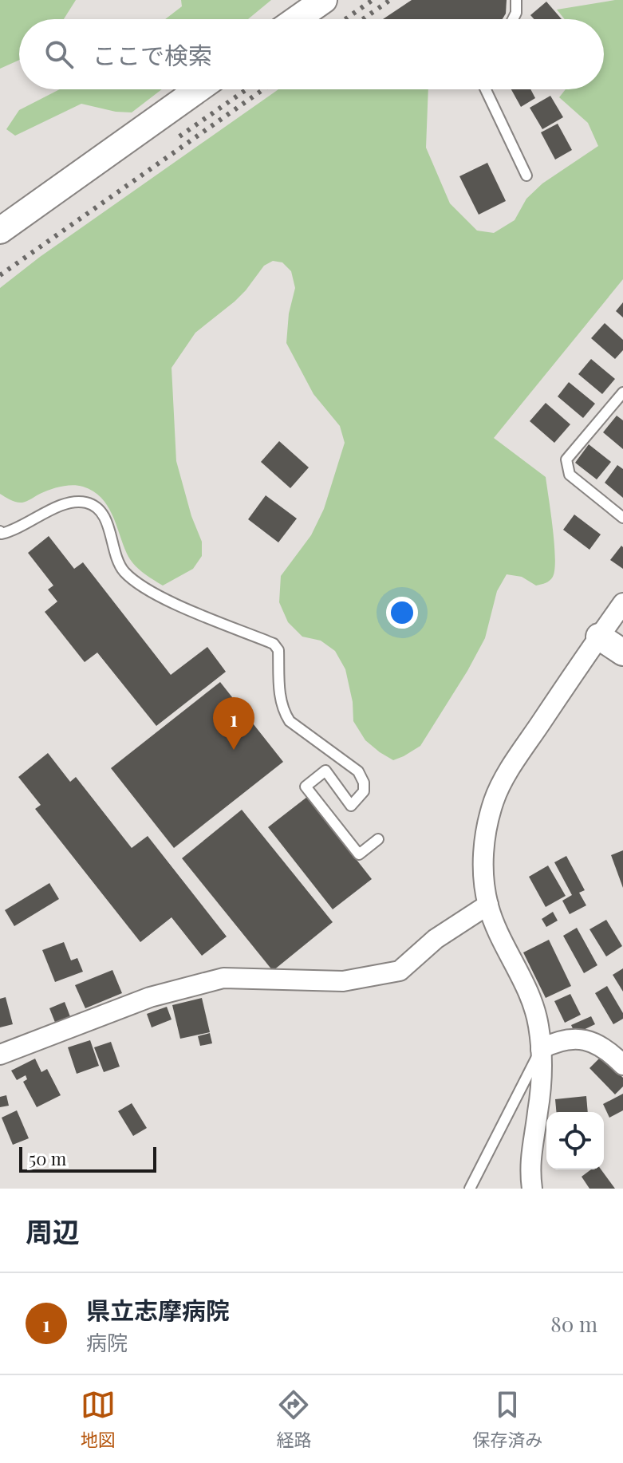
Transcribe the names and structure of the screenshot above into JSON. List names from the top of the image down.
{
  "scale_bar": "50 m",
  "page": {
    "search": "ここで検索",
    "pins": "1",
    "scale": "50 m",
    "heading": "周辺",
    "list": [
      {
        "mark": "1",
        "name": "県立志摩病院",
        "note": "病院",
        "value": "80 m"
      }
    ],
    "nav": ["地図", "経路", "保存済み"]
  }
}
